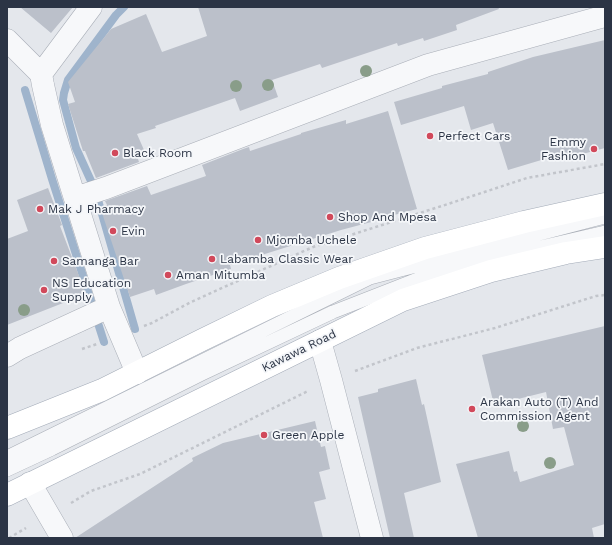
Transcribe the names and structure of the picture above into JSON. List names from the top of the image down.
{
  "streets": {
    "main road": ["Kawawa Road"]
  },
  "places": [
    "Perfect Cars",
    "Emmy Fashion",
    "Black Room",
    "Mak J Pharmacy",
    "Shop And Mpesa",
    "Evin",
    "Mjomba Uchele",
    "Labamba Classic Wear",
    "Samanga Bar",
    "Aman Mitumba",
    "NS Education Supply",
    "Arakan Auto (T) And Commission Agent",
    "Green Apple"
  ]
}
